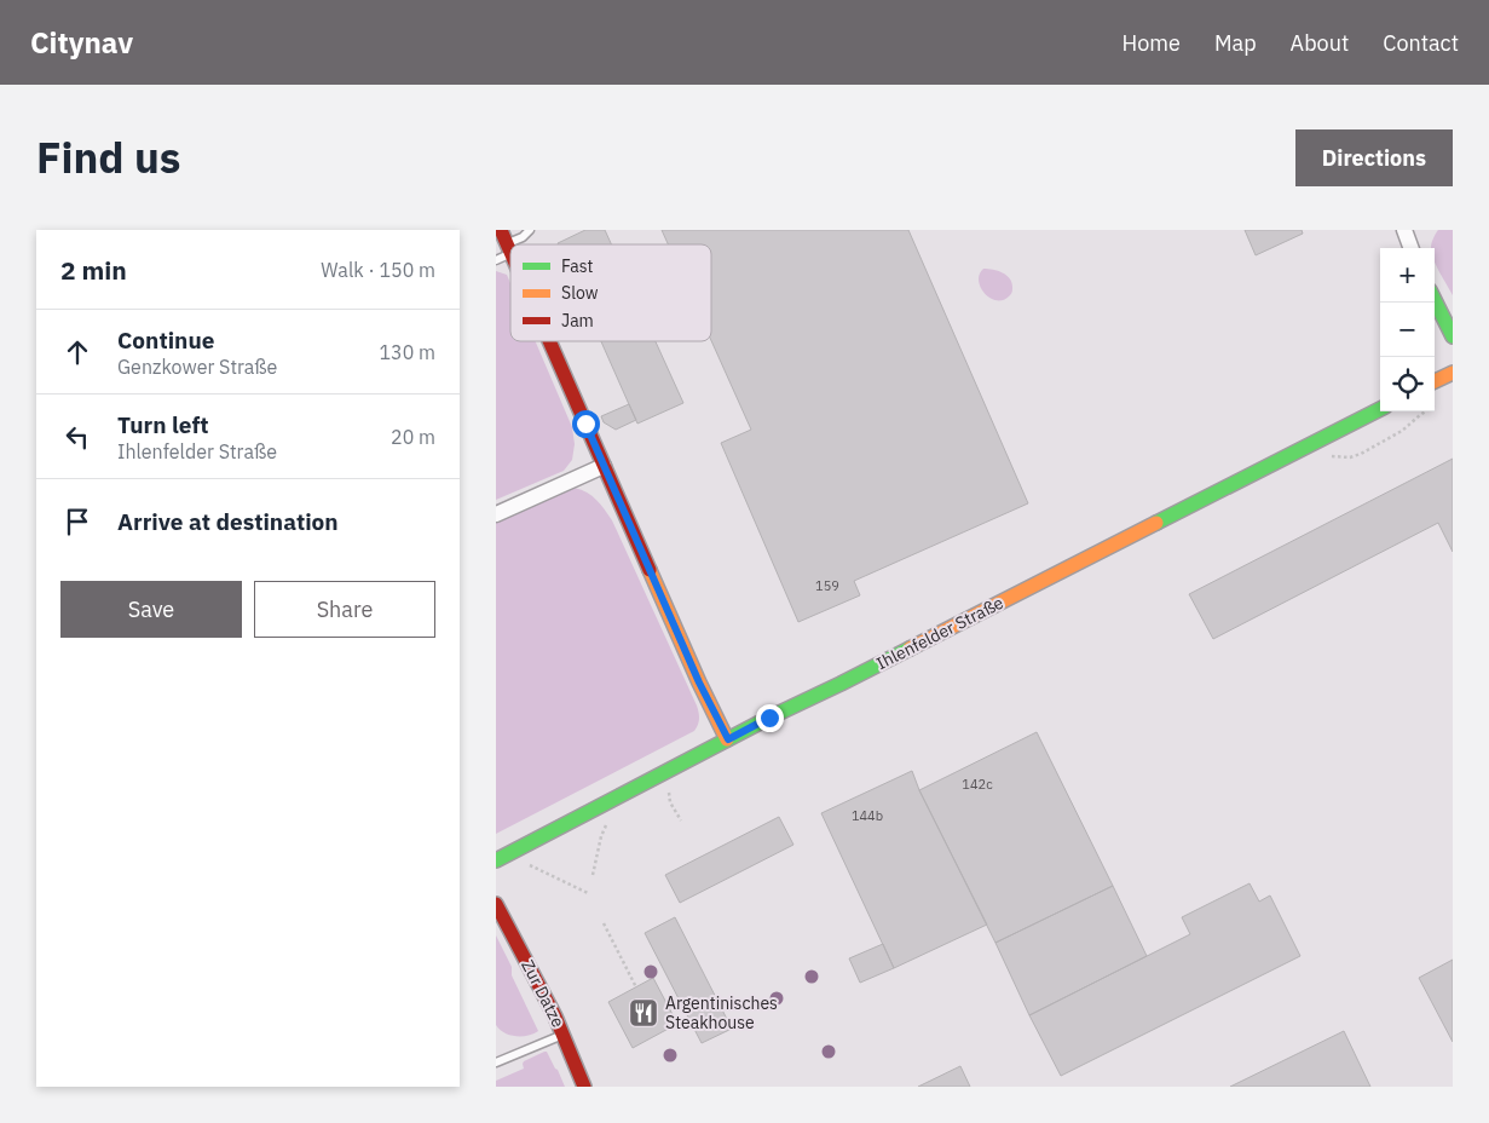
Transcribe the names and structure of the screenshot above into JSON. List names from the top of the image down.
{
  "streets": {
    "main road": ["Ihlenfelder Straße", "Zur Datze"]
  },
  "places": {
    "restaurant": ["Argentinisches Steakhouse"]
  },
  "house_numbers": ["159", "142c", "144b"],
  "legend": ["Fast", "Slow", "Jam"],
  "page": {
    "header": "Citynav",
    "nav": [
      "Home",
      "Map",
      "About",
      "Contact"
    ],
    "title": "Find us",
    "buttons": [
      "Directions",
      ["Save", "Share"]
    ],
    "heading": ["2 min", "Walk · 150 m"],
    "map_buttons": ["+", "−"],
    "list": [
      ["Continue", "Genzkower Straße", "130 m"],
      ["Turn left", "Ihlenfelder Straße", "20 m"],
      "Arrive at destination"
    ]
  }
}
